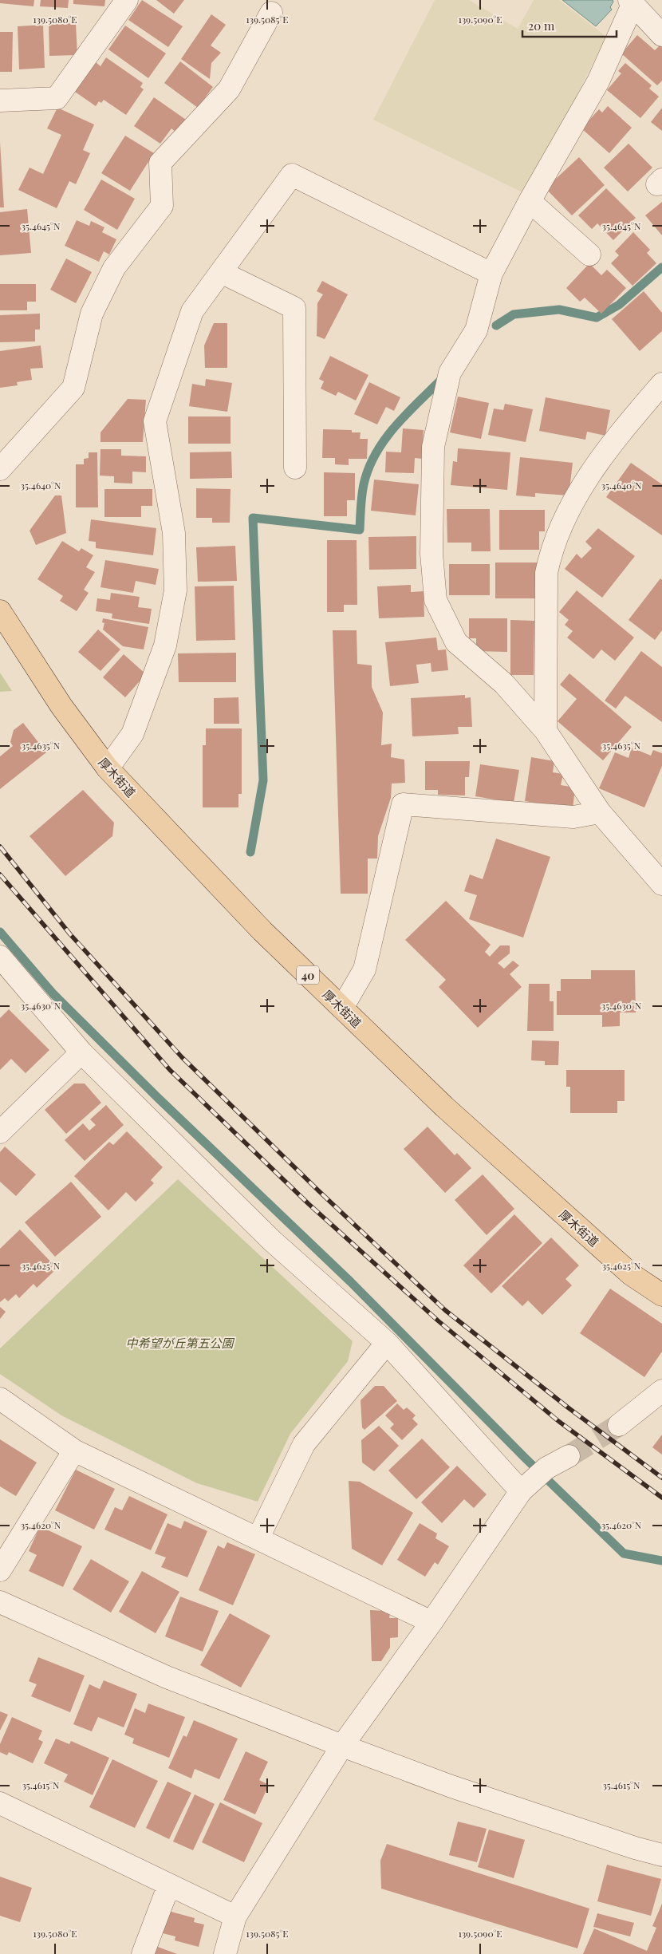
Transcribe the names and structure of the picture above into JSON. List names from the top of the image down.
{
  "streets": {
    "main road": ["厚木街道", "40"]
  },
  "parks": ["中希望が丘第五公園"],
  "scale_bar": "20 m",
  "coordinates": [
    "139.5080°E",
    "139.5085°E",
    "139.5090°E",
    "35.4645°N",
    "35.4640°N",
    "35.4635°N",
    "35.4630°N",
    "35.4625°N",
    "35.4620°N",
    "35.4615°N"
  ]
}
